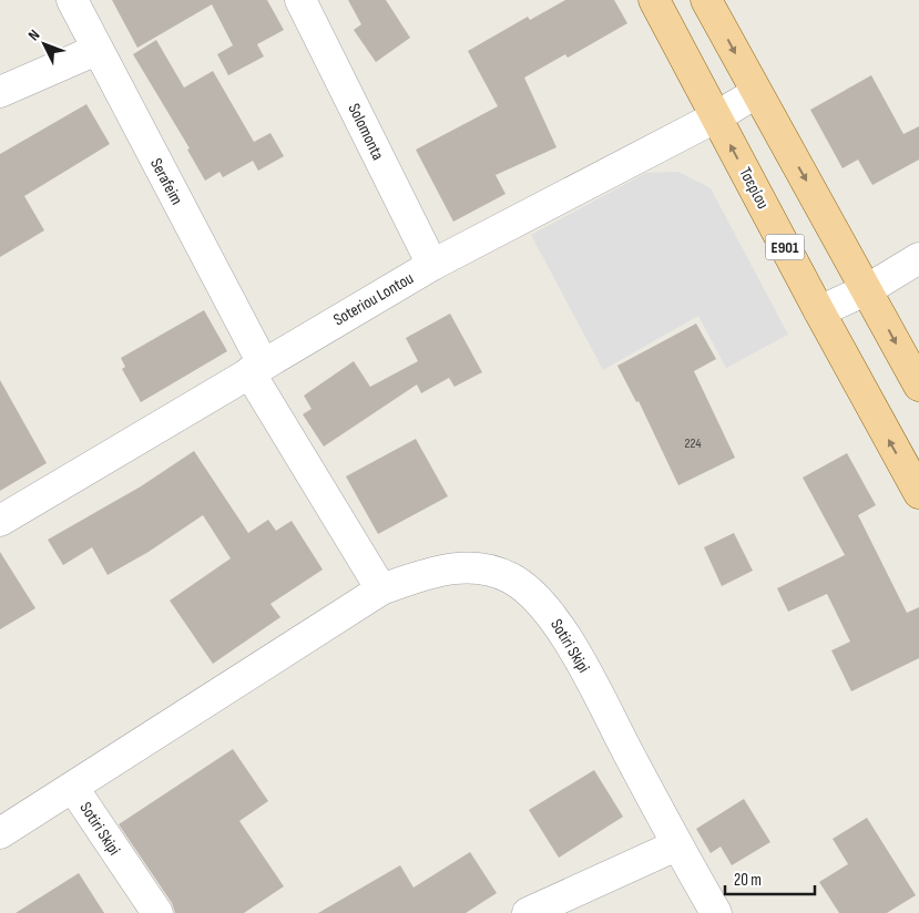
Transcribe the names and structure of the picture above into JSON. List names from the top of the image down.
{
  "streets": {
    "main road": ["Τσερίου", "E901"],
    "street": [
      "Solomonta",
      "Serafeim",
      "Soteriou Lontou",
      "Sotiri Skipi"
    ]
  },
  "crossings": [
    ["Solomonta", "Soteriou Lontou"],
    ["Serafeim", "Soteriou Lontou"],
    ["Serafeim", "Sotiri Skipi"],
    ["Τσερίου", "Soteriou Lontou"]
  ],
  "house_numbers": ["224"],
  "scale_bar": "20 m",
  "north": "top left"
}
